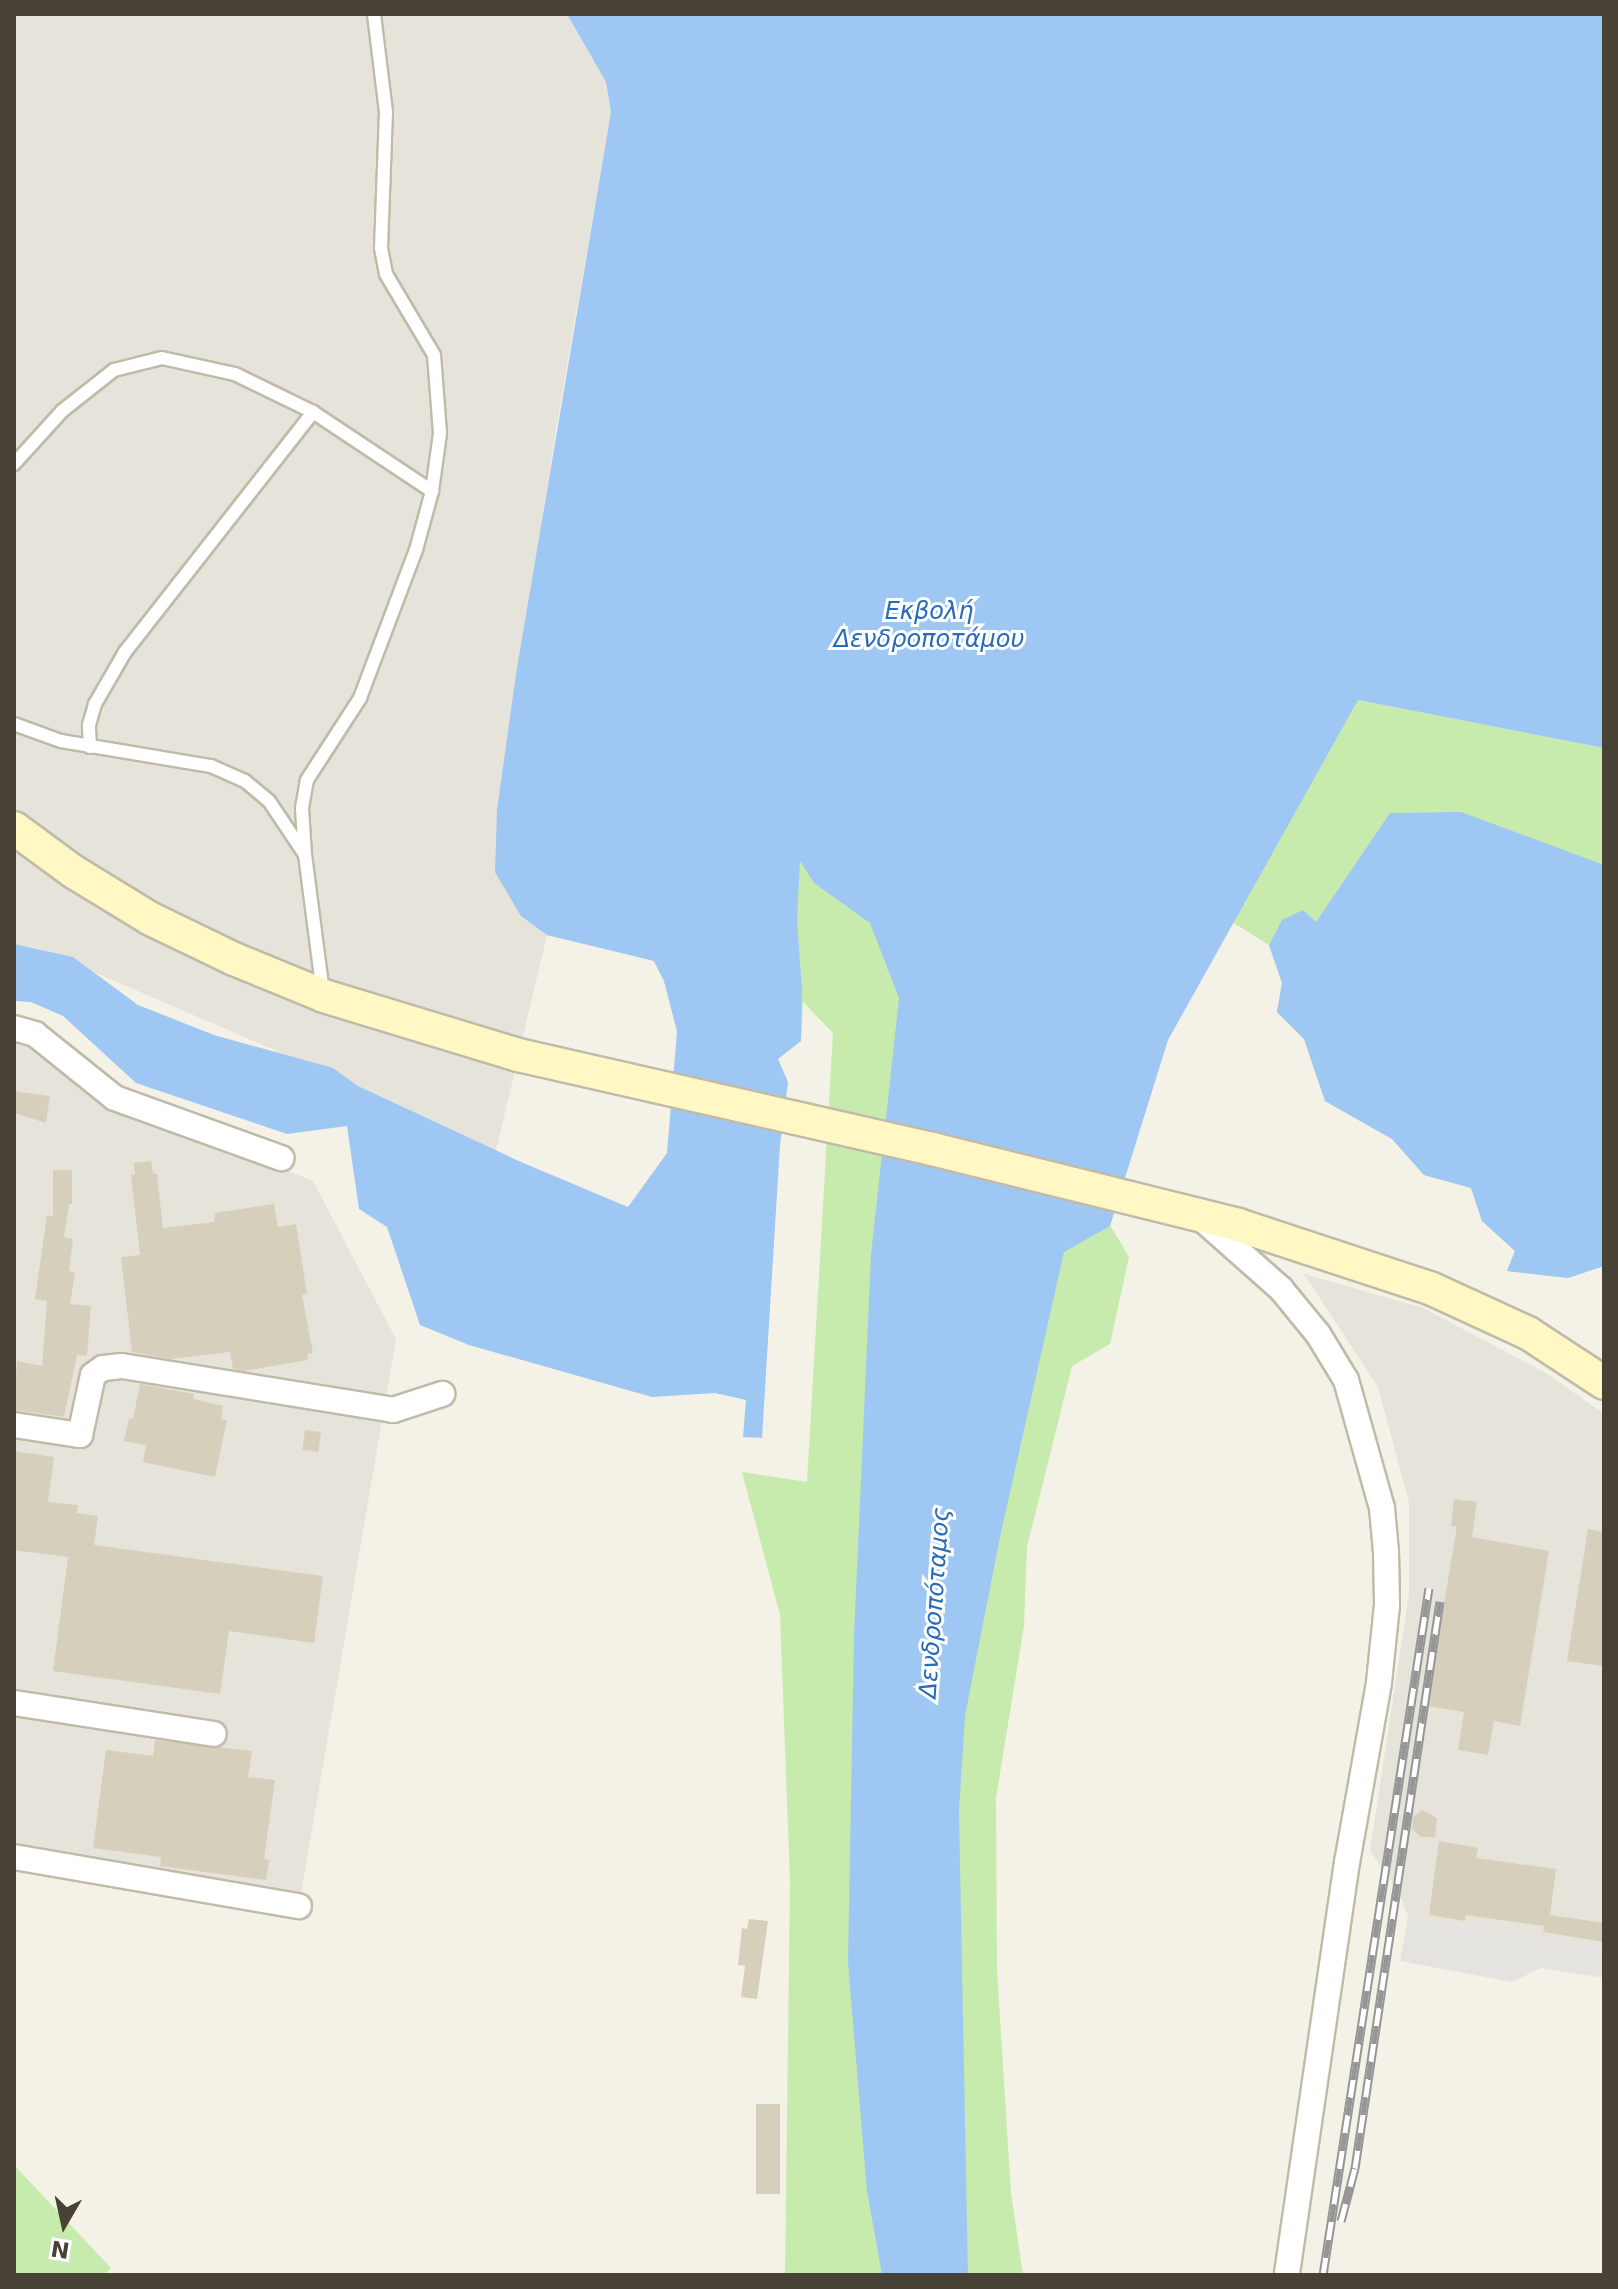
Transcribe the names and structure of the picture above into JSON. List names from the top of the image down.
{
  "water": ["Εκβολή Δενδροποτάμου", "Δενδροπόταμος"],
  "north": "bottom"
}
